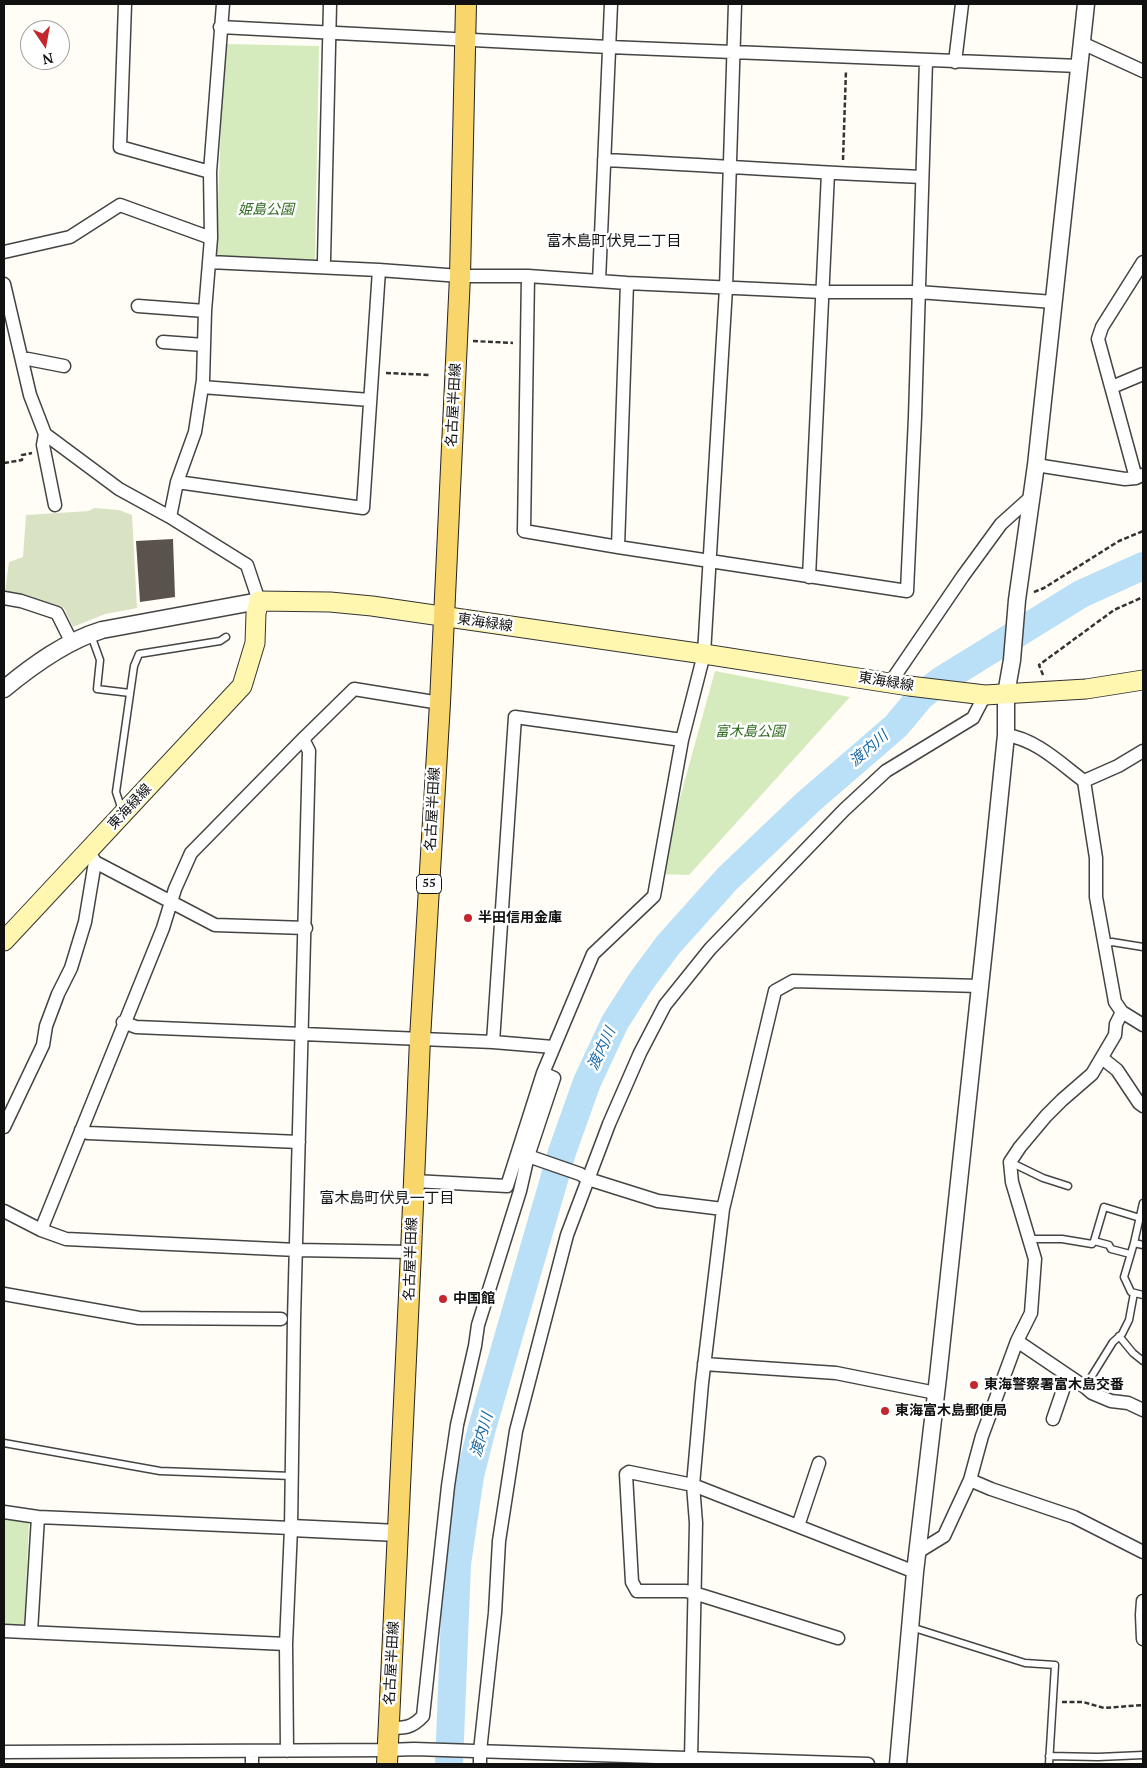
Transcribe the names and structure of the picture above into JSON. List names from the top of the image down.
{
  "streets": {
    "main road": ["名古屋半田線", "東海緑線", "55"]
  },
  "crossings": [
    ["名古屋半田線", "東海緑線"]
  ],
  "districts": ["富木島町伏見二丁目", "富木島町伏見一丁目"],
  "water": ["渡内川"],
  "parks": ["姫島公園", "富木島公園"],
  "places": [
    "半田信用金庫",
    "中国館",
    "東海警察署富木島交番",
    "東海富木島郵便局"
  ],
  "north": "bottom"
}
